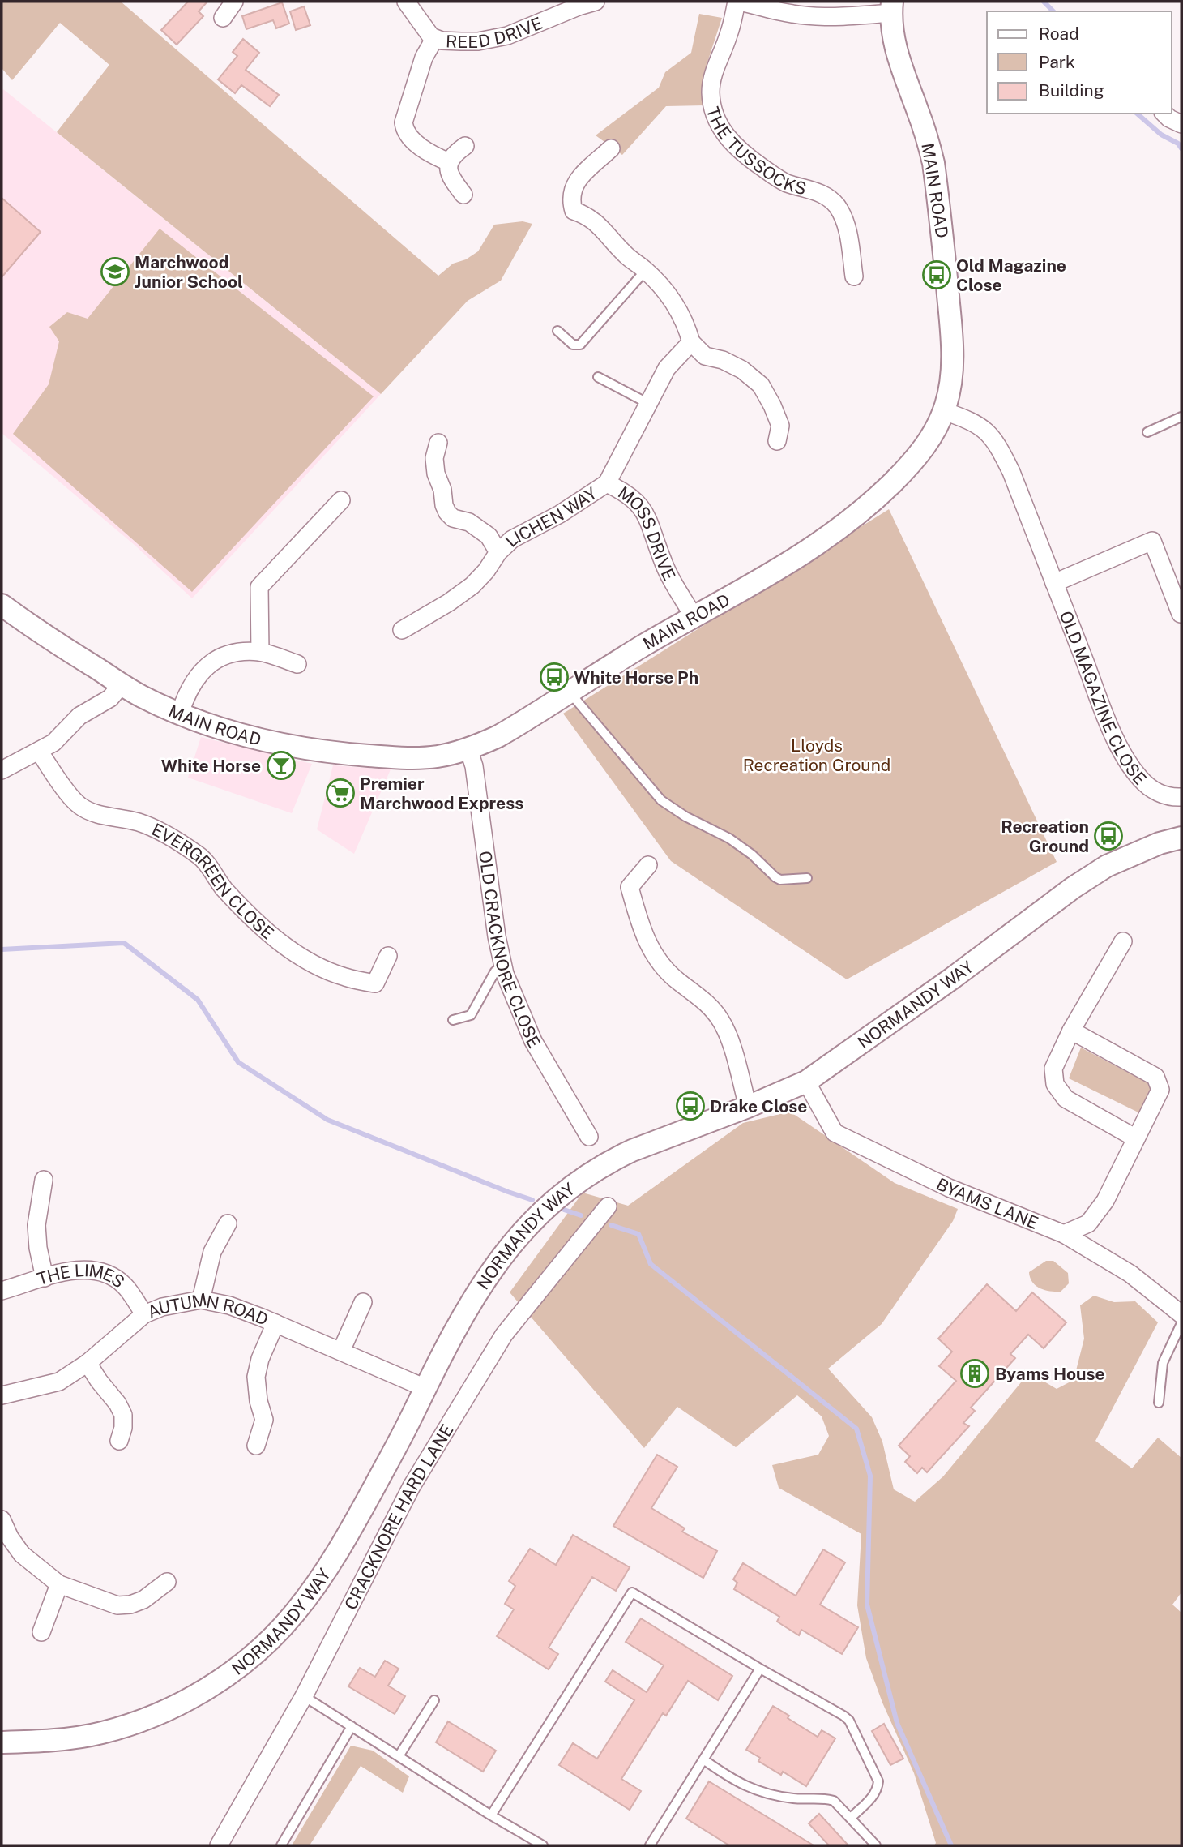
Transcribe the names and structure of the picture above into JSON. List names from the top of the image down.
{
  "streets": {
    "street": [
      "REED DRIVE",
      "THE TUSSOCKS",
      "MAIN ROAD",
      "LICHEN WAY",
      "MOSS DRIVE",
      "OLD MAGAZINE CLOSE",
      "EVERGREEN CLOSE",
      "OLD CRACKNORE CLOSE",
      "NORMANDY WAY",
      "BYAMS LANE",
      "THE LIMES",
      "AUTUMN ROAD",
      "CRACKNORE HARD LANE"
    ]
  },
  "crossings": [
    ["MAIN ROAD", "MOSS DRIVE"],
    ["MAIN ROAD", "OLD MAGAZINE CLOSE"],
    ["MAIN ROAD", "OLD CRACKNORE CLOSE"],
    ["LICHEN WAY", "MOSS DRIVE"],
    ["NORMANDY WAY", "BYAMS LANE"],
    ["NORMANDY WAY", "AUTUMN ROAD"],
    ["THE LIMES", "AUTUMN ROAD"]
  ],
  "parks": ["Lloyds Recreation Ground"],
  "places": {
    "school or university": ["Marchwood Junior School"],
    "bus stop": [
      "Old Magazine Close",
      "White Horse Ph",
      "Recreation Ground",
      "Drake Close"
    ],
    "bar": ["White Horse"],
    "supermarket": ["Premier Marchwood Express"],
    "building": ["Byams House"]
  },
  "legend": ["Road", "Park", "Building"]
}
